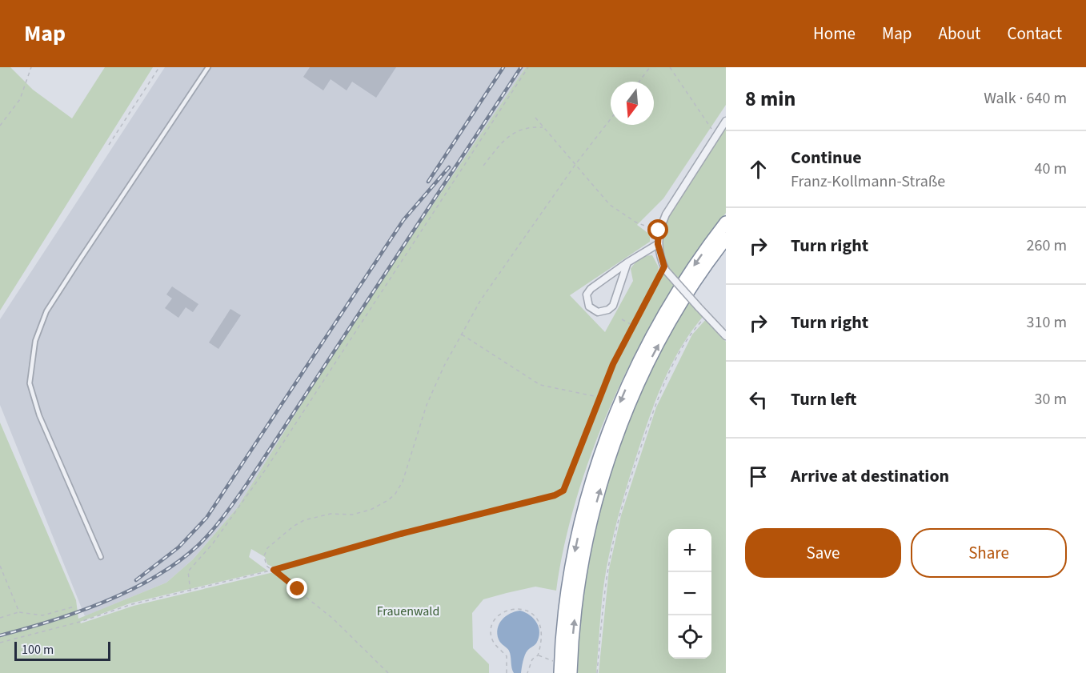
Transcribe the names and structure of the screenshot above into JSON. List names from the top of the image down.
{
  "parks": ["Frauenwald"],
  "scale_bar": "100 m",
  "north": "bottom",
  "page": {
    "header": "Map",
    "nav": [
      "Home",
      "Map",
      "About",
      "Contact"
    ],
    "heading": ["8 min", "Walk · 640 m"],
    "list": [
      ["Continue", "Franz-Kollmann-Straße", "40 m"],
      ["Turn right", "260 m"],
      ["Turn right", "310 m"],
      ["Turn left", "30 m"],
      "Arrive at destination"
    ],
    "buttons": ["Save", "Share"],
    "map_buttons": ["+", "−"],
    "scale": "100 m"
  }
}
